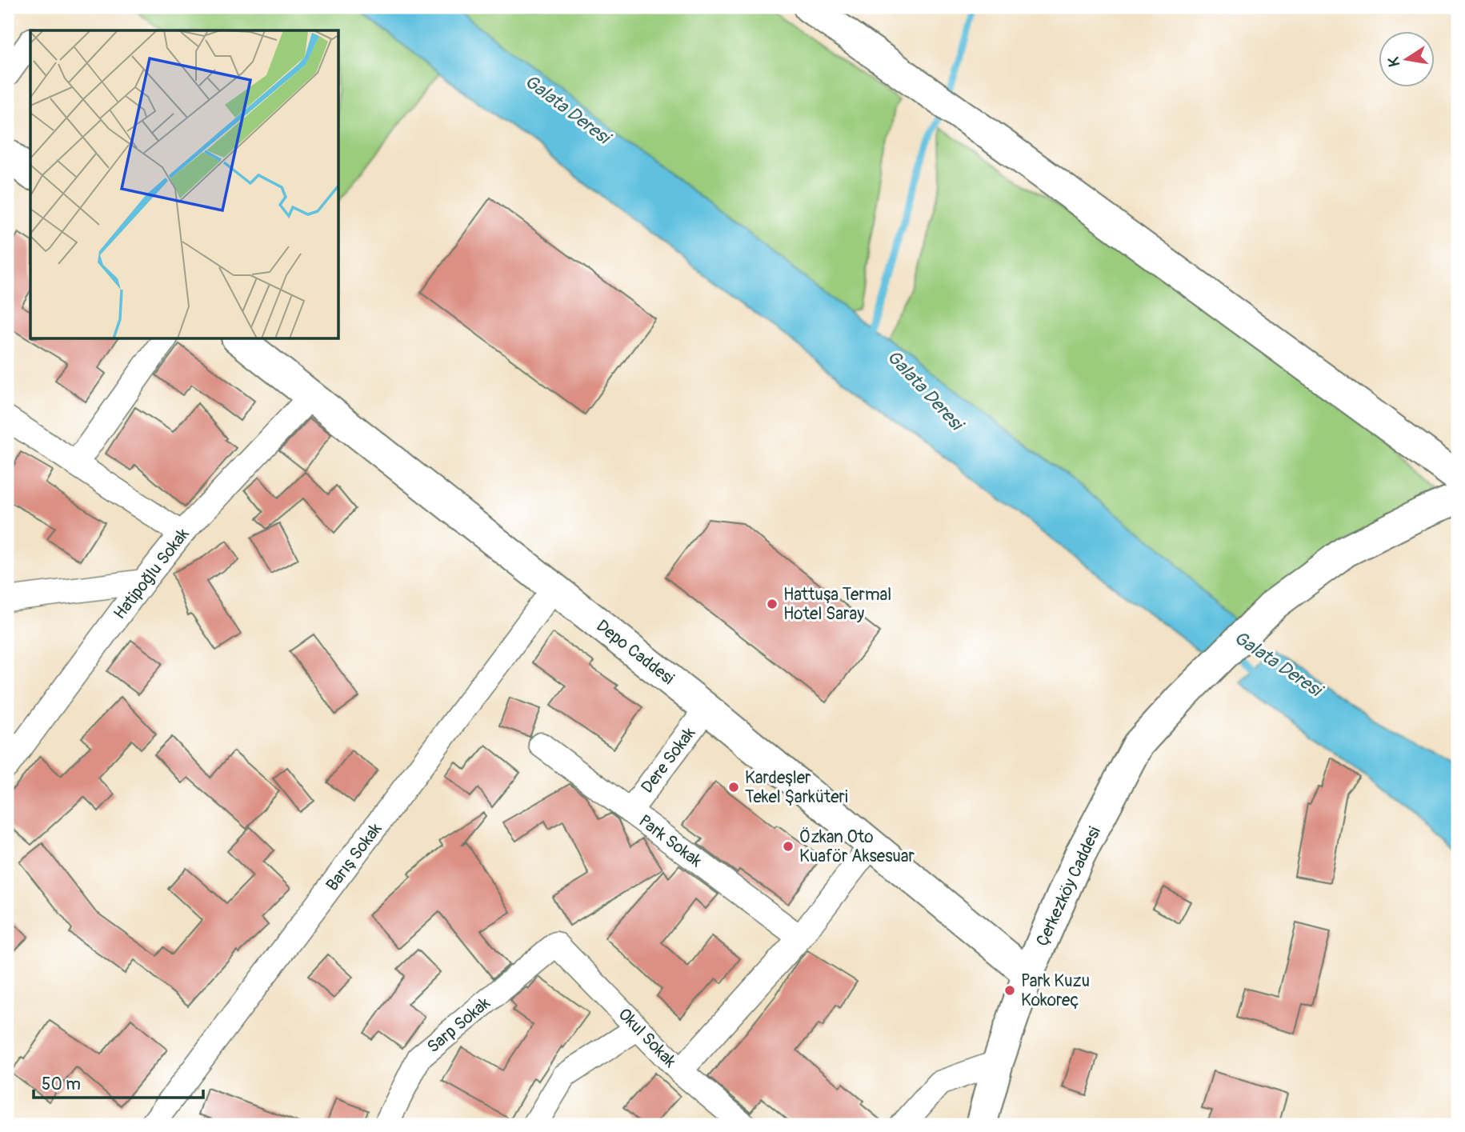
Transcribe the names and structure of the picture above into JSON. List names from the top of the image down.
{
  "streets": {
    "main road": ["Depo Caddesi", "Çerkezköy Caddesi"],
    "street": [
      "Hatipoğlu Sokak",
      "Dere Sokak",
      "Park Sokak",
      "Barış Sokak",
      "Sarp Sokak",
      "Okul Sokak"
    ]
  },
  "crossings": [
    ["Hatipoğlu Sokak", "Depo Caddesi"],
    ["Depo Caddesi", "Dere Sokak"],
    ["Depo Caddesi", "Barış Sokak"],
    ["Depo Caddesi", "Çerkezköy Caddesi"],
    ["Dere Sokak", "Park Sokak"],
    ["Sarp Sokak", "Okul Sokak"]
  ],
  "water": ["Galata Deresi"],
  "places": [
    "Hattuşa Termal Hotel Saray",
    "Kardeşler Tekel Şarküteri",
    "Özkan Oto Kuaför Aksesuar",
    "Park Kuzu Kokoreç"
  ],
  "scale_bar": "50 m",
  "north": "left"
}
